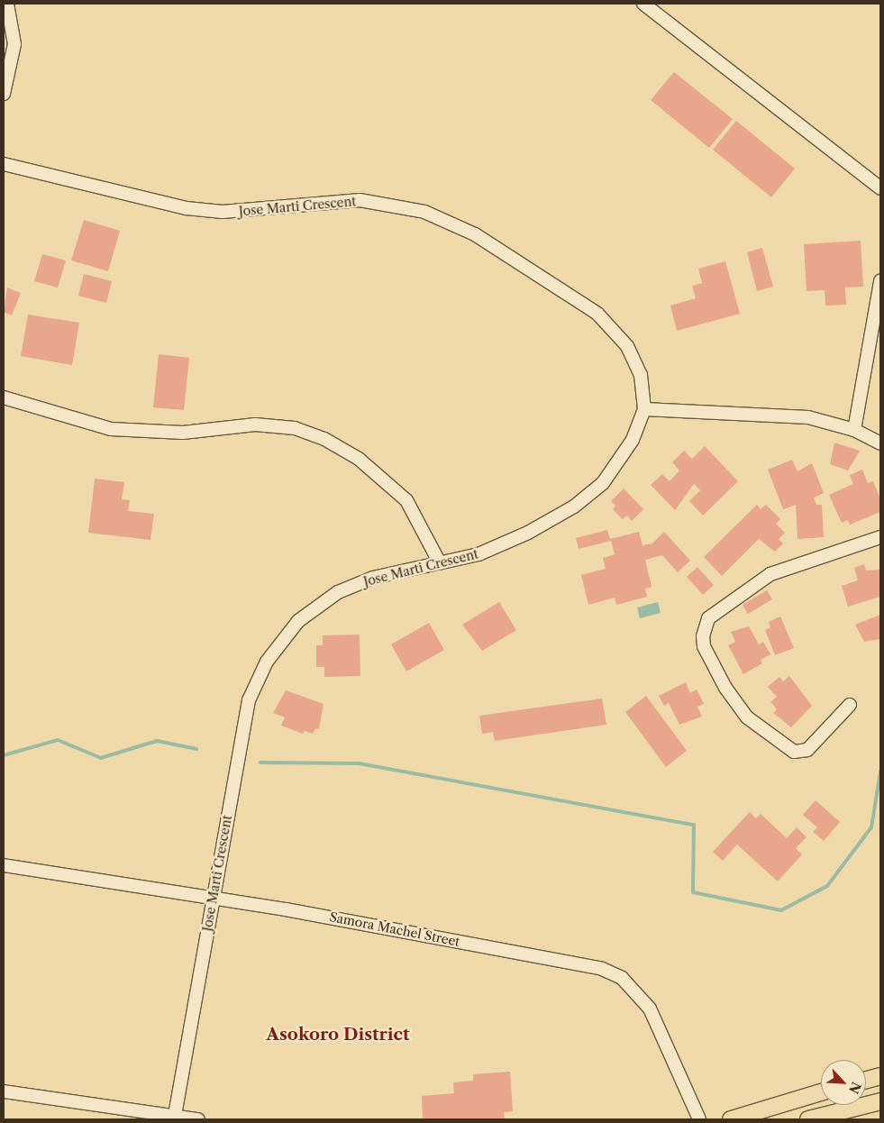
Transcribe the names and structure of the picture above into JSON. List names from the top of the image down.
{
  "streets": {
    "street": ["Jose Marti Crescent", "Samora Machel Street"]
  },
  "crossings": [
    ["Jose Marti Crescent", "Samora Machel Street"]
  ],
  "districts": ["Asokoro District"],
  "north": "bottom right"
}
